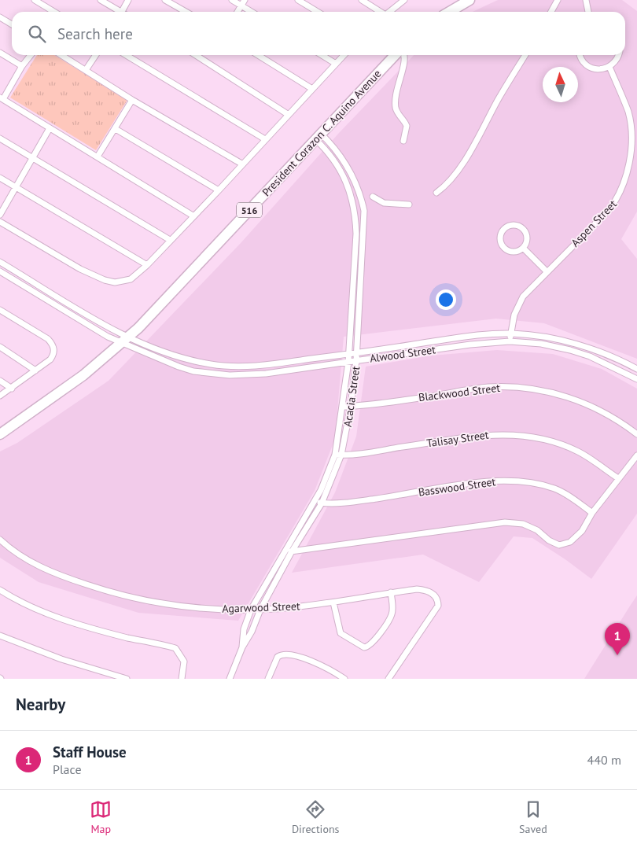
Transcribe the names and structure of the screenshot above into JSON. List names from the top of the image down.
{
  "streets": {
    "highway": ["President Corazon C. Aquino Avenue", "516"],
    "street": [
      "Aspen Street",
      "Alwood Street",
      "Blackwood Street",
      "Acacia Street",
      "Talisay Street",
      "Basswood Street",
      "Agarwood Street"
    ]
  },
  "crossings": [
    ["President Corazon C. Aquino Avenue", "Alwood Street"],
    ["President Corazon C. Aquino Avenue", "Acacia Street"],
    ["Aspen Street", "Alwood Street"],
    ["Alwood Street", "Acacia Street"],
    ["Blackwood Street", "Acacia Street"],
    ["Acacia Street", "Talisay Street"],
    ["Acacia Street", "Basswood Street"],
    ["Acacia Street", "Agarwood Street"]
  ],
  "north": "top",
  "page": {
    "search": "Search here",
    "pins": "1",
    "heading": "Nearby",
    "list": [
      {
        "mark": "1",
        "name": "Staff House",
        "note": "Place",
        "value": "440 m"
      }
    ],
    "nav": ["Map", "Directions", "Saved"]
  }
}
